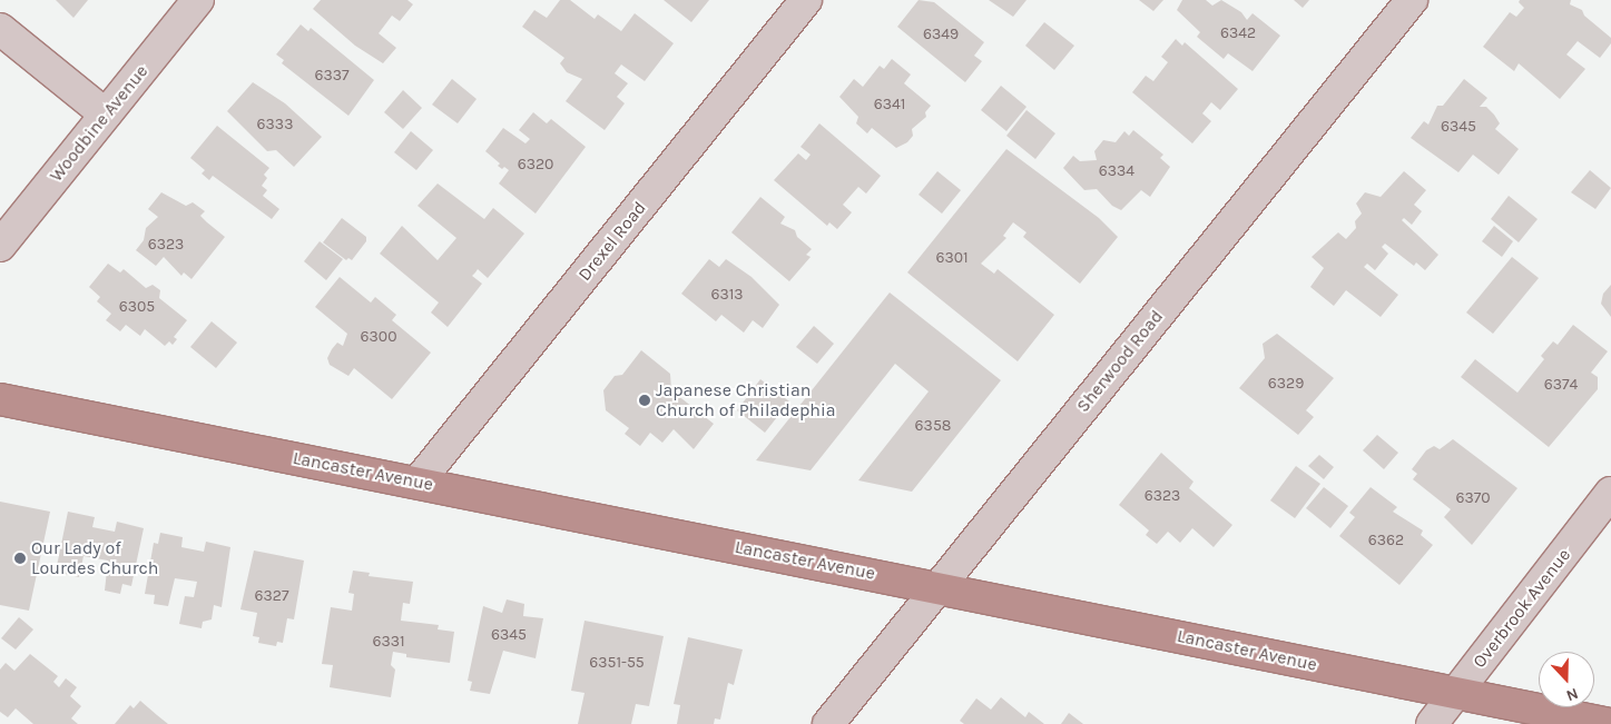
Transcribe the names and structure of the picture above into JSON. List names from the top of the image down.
{
  "streets": {
    "highway": ["Lancaster Avenue"],
    "street": [
      "Woodbine Avenue",
      "Drexel Road",
      "Sherwood Road",
      "Overbrook Avenue"
    ]
  },
  "crossings": [
    ["Drexel Road", "Lancaster Avenue"],
    ["Sherwood Road", "Lancaster Avenue"],
    ["Lancaster Avenue", "Overbrook Avenue"]
  ],
  "places": ["Japanese Christian Church of Philadephia", "Our Lady of Lourdes Church"],
  "house_numbers": [
    "6342",
    "6349",
    "6337",
    "6341",
    "6333",
    "6345",
    "6320",
    "6334",
    "6323",
    "6301",
    "6313",
    "6305",
    "6300",
    "6329",
    "6374",
    "6358",
    "6323",
    "6370",
    "6362",
    "6327",
    "6345",
    "6331",
    "6351-55"
  ],
  "north": "bottom"
}
